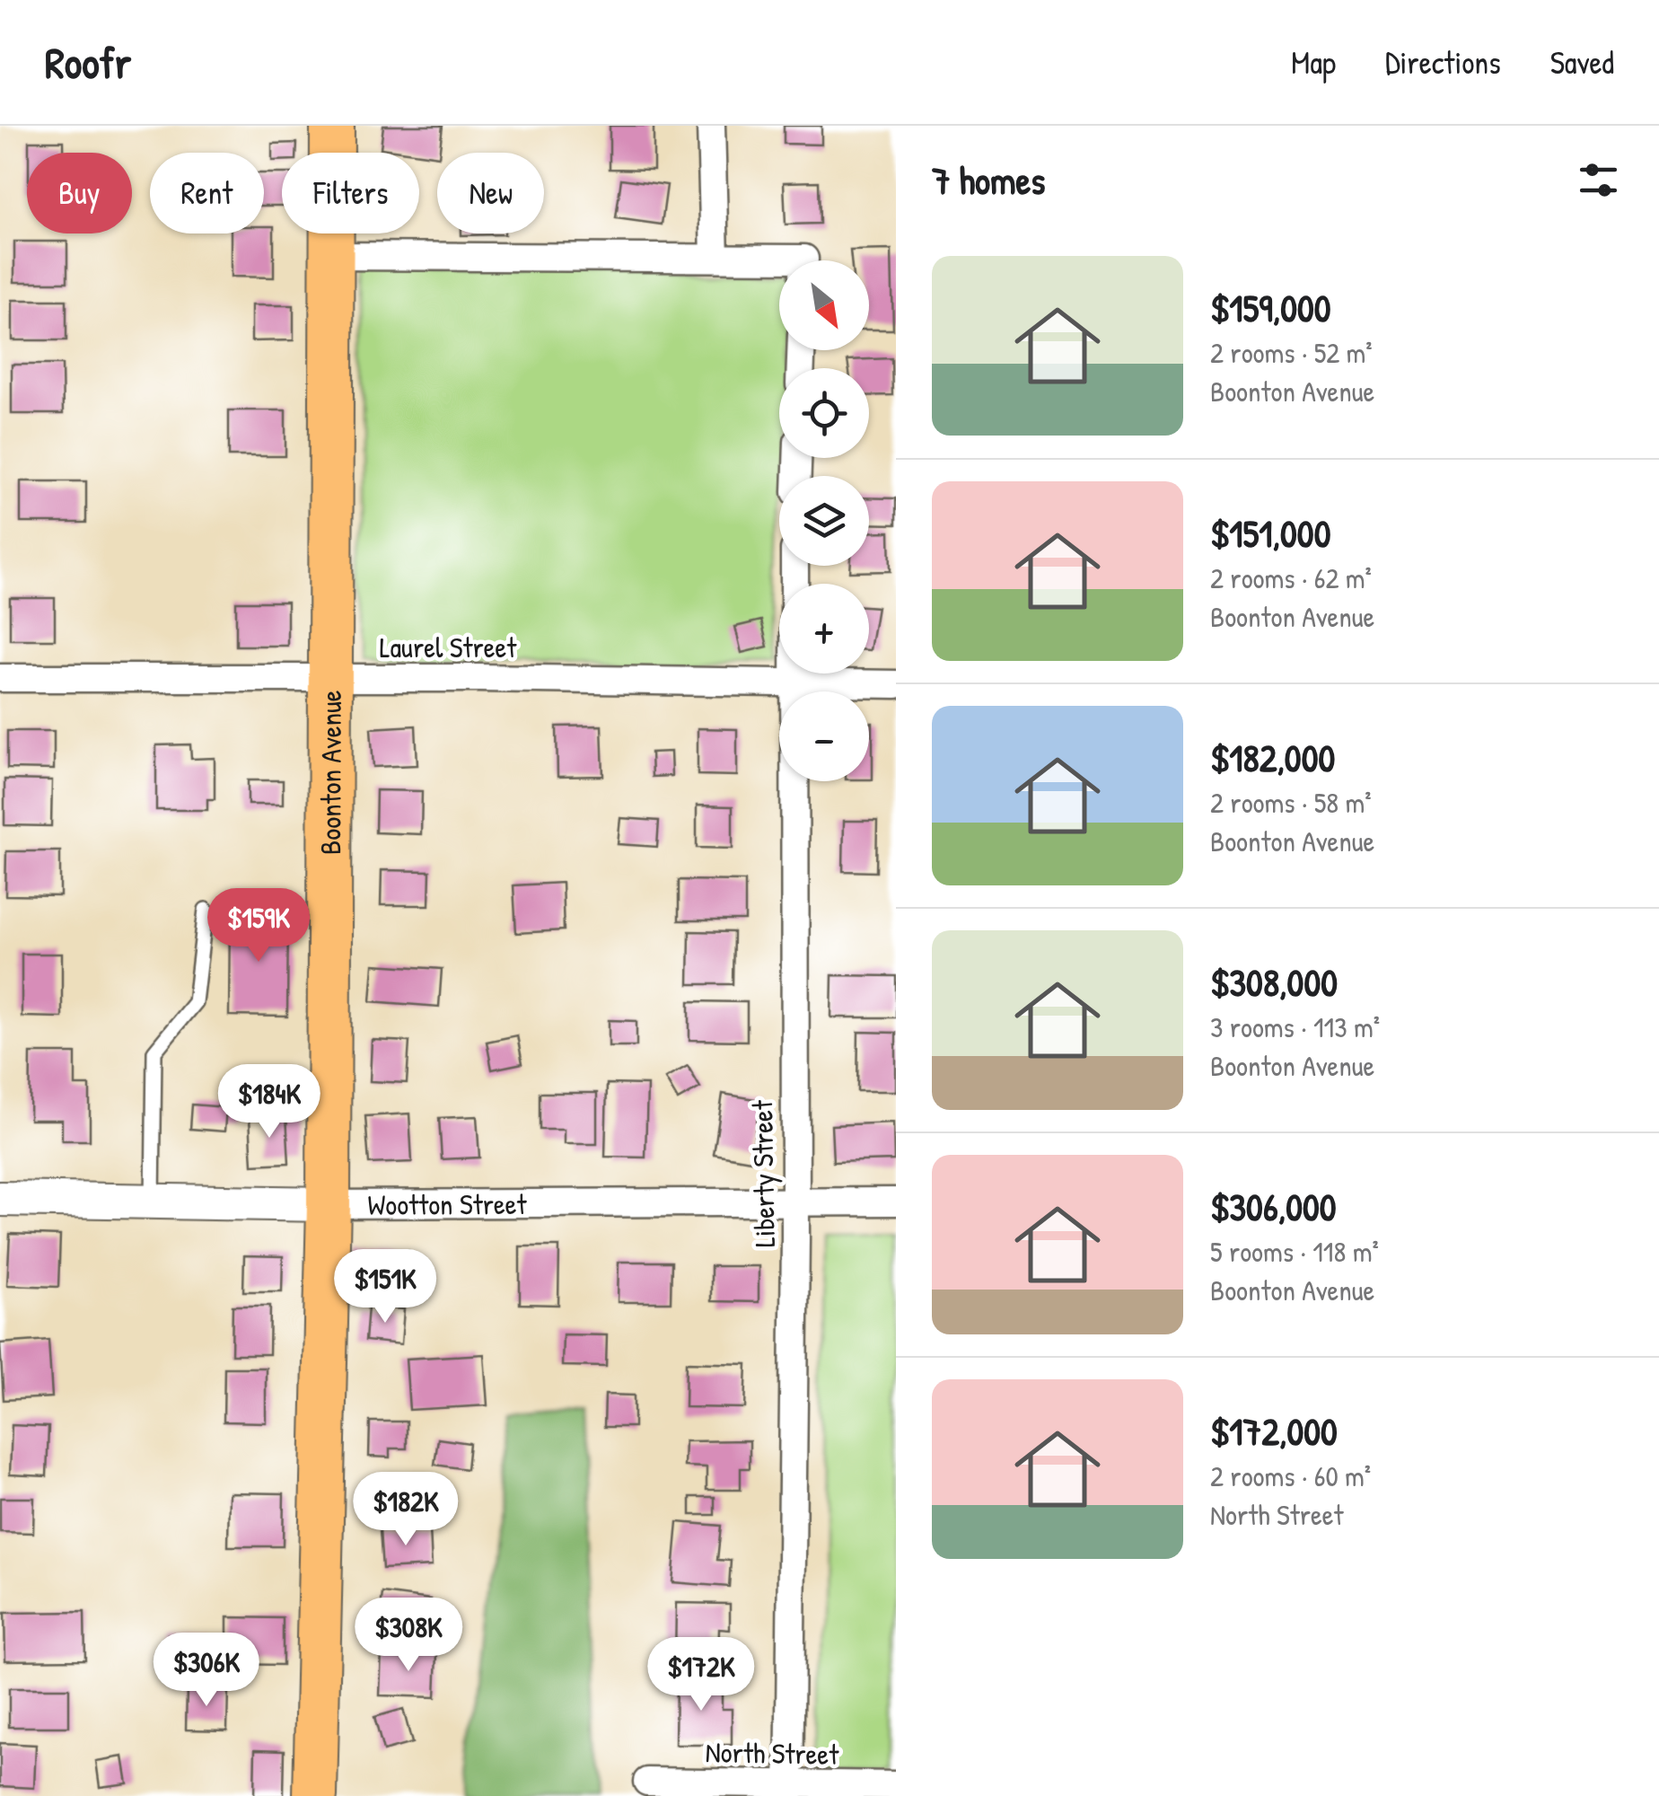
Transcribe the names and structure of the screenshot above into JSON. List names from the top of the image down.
{
  "streets": {
    "main road": ["Boonton Avenue"],
    "street": [
      "Laurel Street",
      "Liberty Street",
      "Wootton Street",
      "North Street"
    ]
  },
  "crossings": [
    ["Laurel Street", "Boonton Avenue"],
    ["Laurel Street", "Liberty Street"],
    ["Boonton Avenue", "Wootton Street"],
    ["Liberty Street", "Wootton Street"],
    ["Liberty Street", "North Street"]
  ],
  "north": "bottom right",
  "page": {
    "header": "Roofr",
    "nav": ["Map", "Directions", "Saved"],
    "heading": "7 homes",
    "chip": [
      "Buy",
      "Rent",
      "Filters",
      "New"
    ],
    "list": [
      {
        "name": "$159,000",
        "note": "2 rooms · 52 m² · Boonton Avenue"
      },
      {
        "name": "$151,000",
        "note": "2 rooms · 62 m² · Boonton Avenue"
      },
      {
        "name": "$182,000",
        "note": "2 rooms · 58 m² · Boonton Avenue"
      },
      {
        "name": "$308,000",
        "note": "3 rooms · 113 m² · Boonton Avenue"
      },
      {
        "name": "$306,000",
        "note": "5 rooms · 118 m² · Boonton Avenue"
      },
      {
        "name": "$172,000",
        "note": "2 rooms · 60 m² · North Street"
      }
    ],
    "map_buttons": ["+", "−"],
    "price": [
      "$159K",
      "$184K",
      "$151K",
      "$182K",
      "$308K",
      "$306K",
      "$172K"
    ]
  }
}
